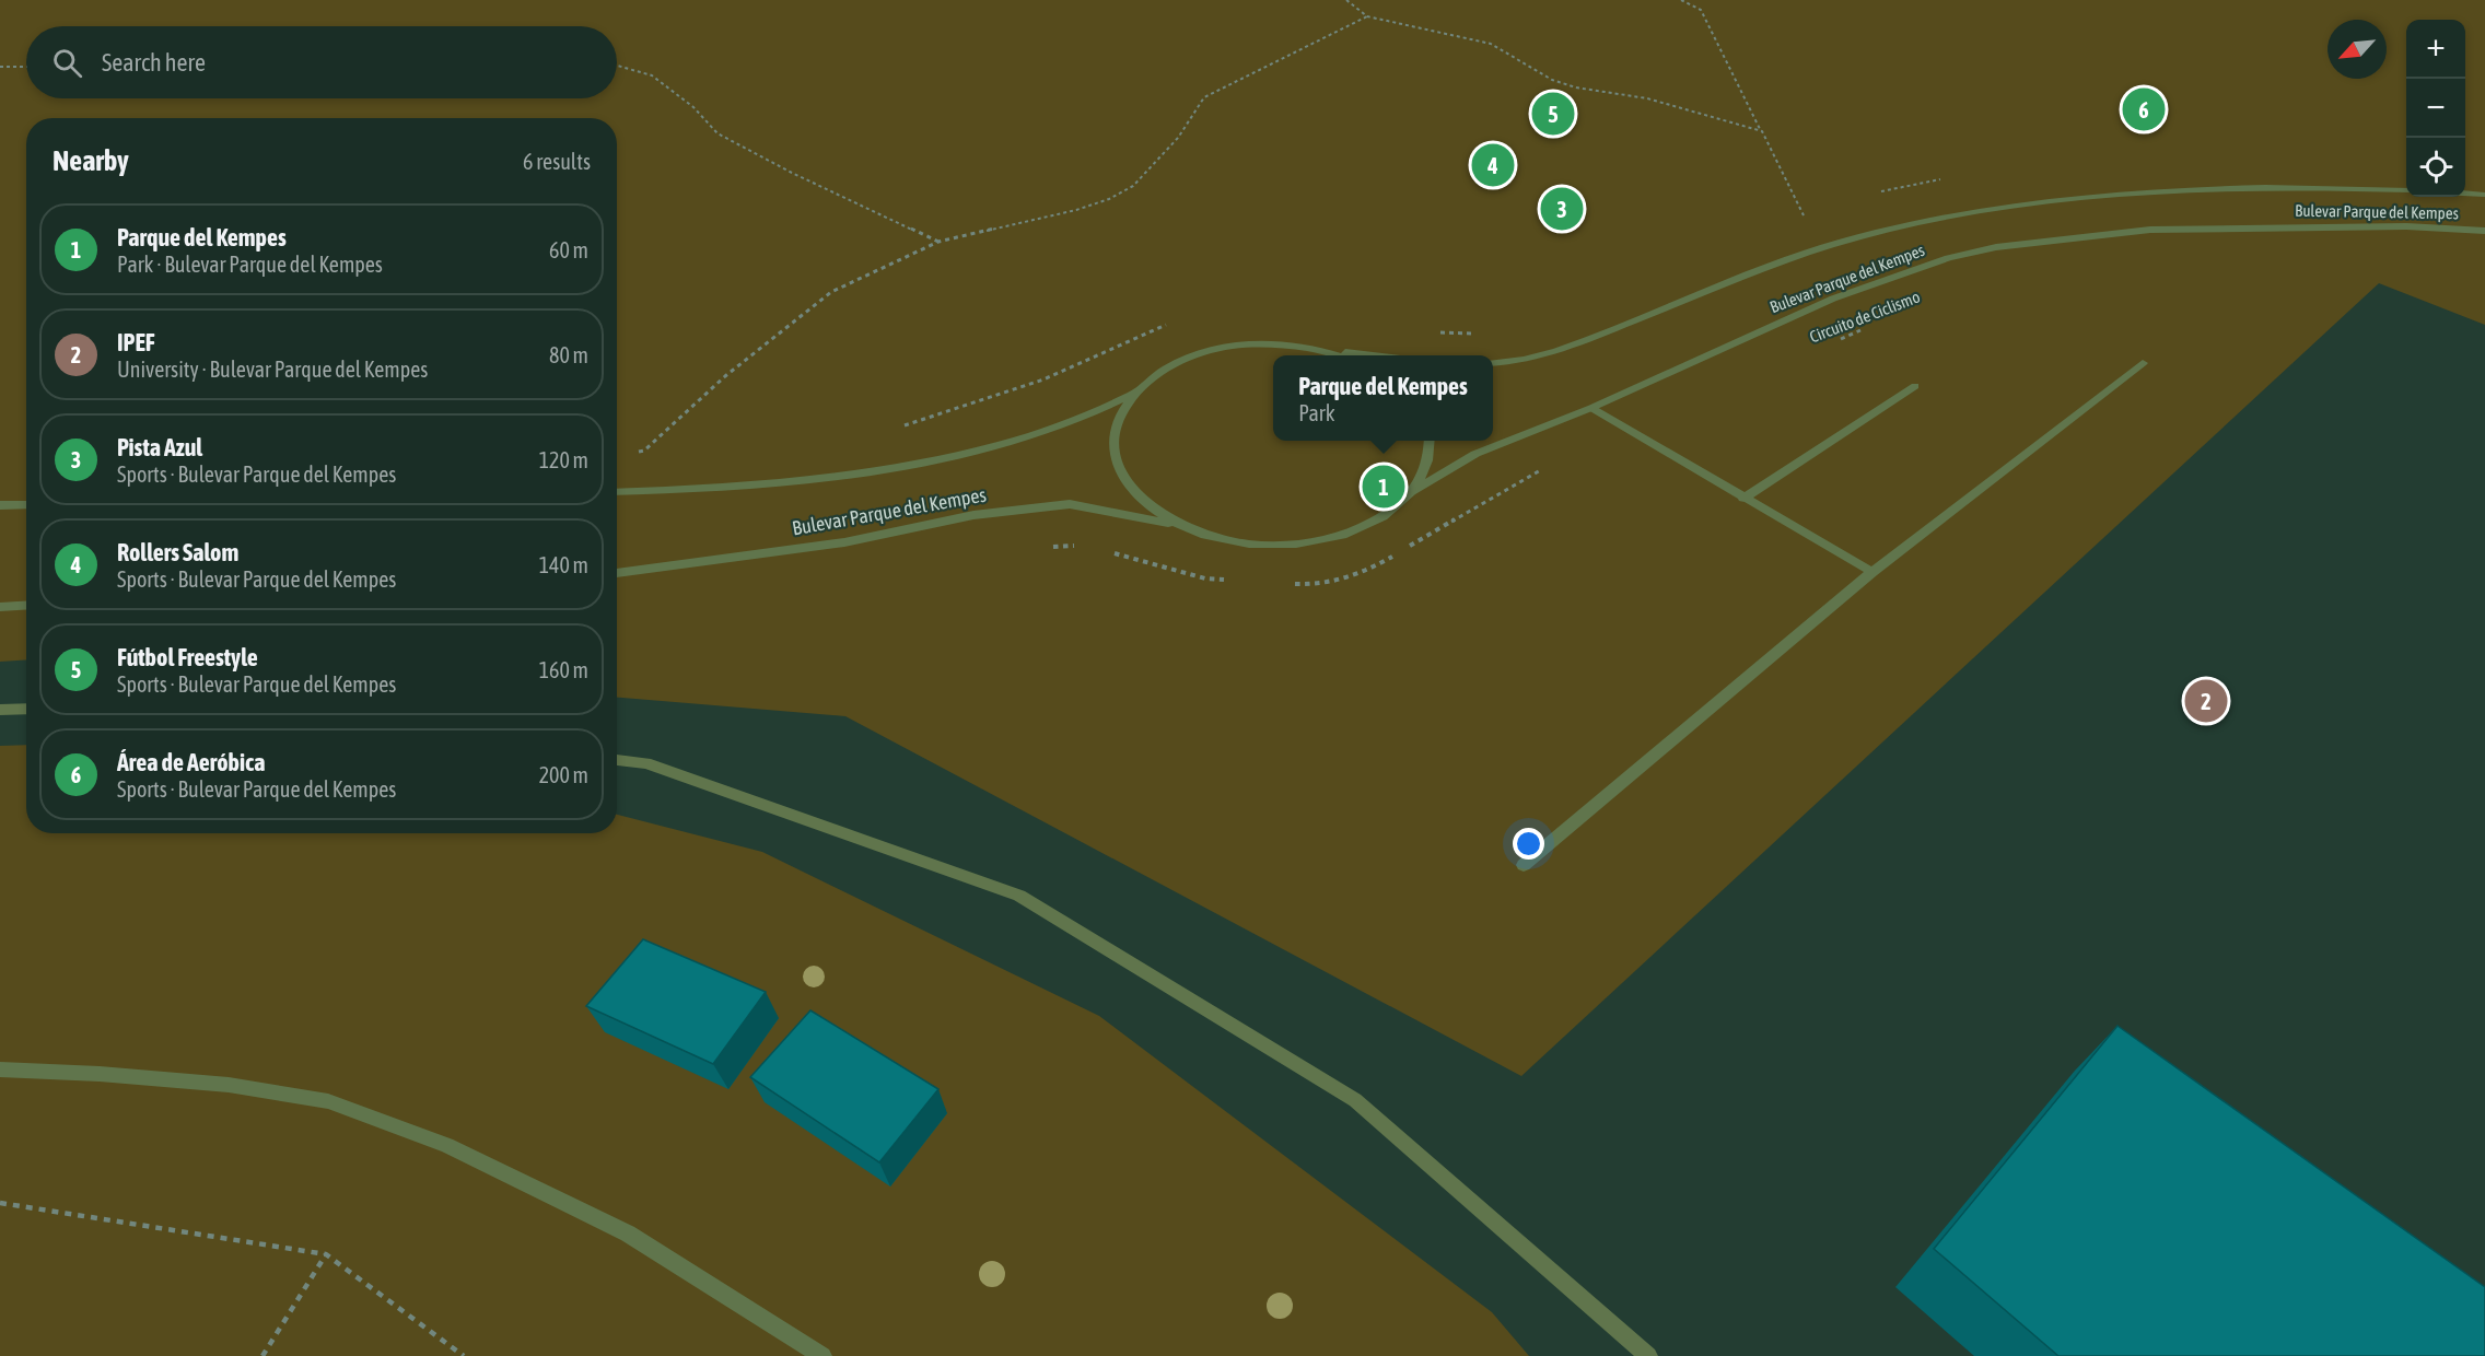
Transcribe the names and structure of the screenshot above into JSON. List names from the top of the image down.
{
  "streets": {
    "street": ["Bulevar Parque del Kempes"],
    "path": ["Circuito de Ciclismo"]
  },
  "north": "bottom left",
  "page": {
    "map_buttons": ["+", "−"],
    "search": "Search here",
    "pins": [
      "6",
      "5",
      "4",
      "3",
      "1",
      "2"
    ],
    "heading": ["Nearby", "6 results"],
    "list": [
      {
        "mark": "1",
        "name": "Parque del Kempes",
        "note": "Park · Bulevar Parque del Kempes",
        "value": "60 m"
      },
      {
        "mark": "2",
        "name": "IPEF",
        "note": "University · Bulevar Parque del Kempes",
        "value": "80 m"
      },
      {
        "mark": "3",
        "name": "Pista Azul",
        "note": "Sports · Bulevar Parque del Kempes",
        "value": "120 m"
      },
      {
        "mark": "4",
        "name": "Rollers Salom",
        "note": "Sports · Bulevar Parque del Kempes",
        "value": "140 m"
      },
      {
        "mark": "5",
        "name": "Fútbol Freestyle",
        "note": "Sports · Bulevar Parque del Kempes",
        "value": "160 m"
      },
      {
        "mark": "6",
        "name": "Área de Aeróbica",
        "note": "Sports · Bulevar Parque del Kempes",
        "value": "200 m"
      }
    ],
    "popup": ["Parque del Kempes", "Park"]
  }
}
